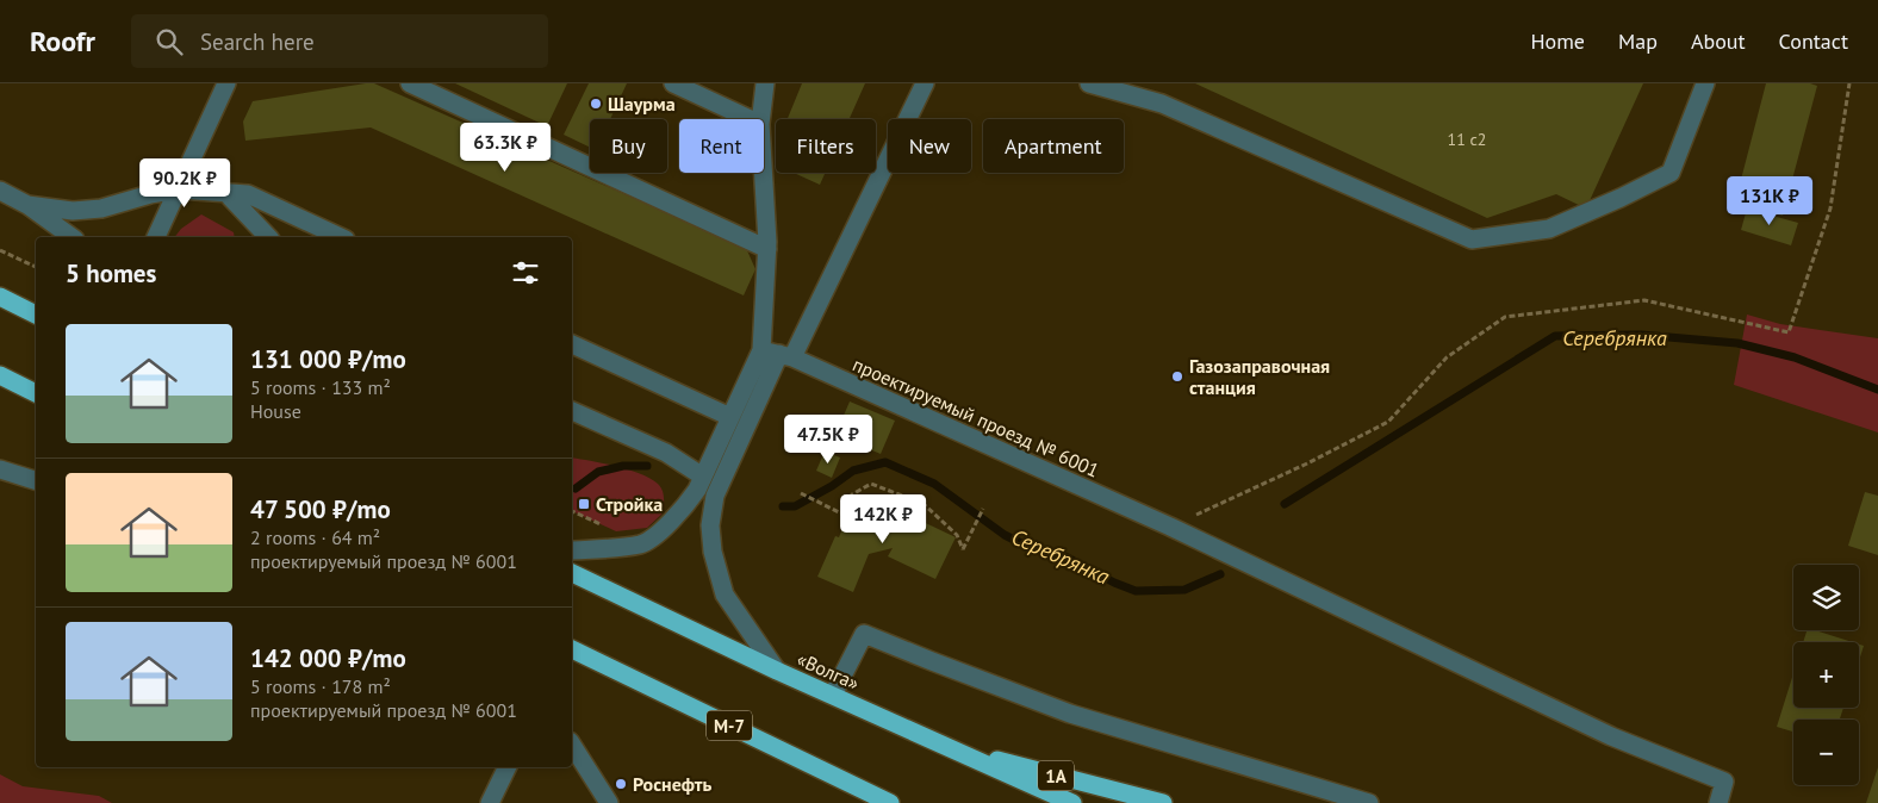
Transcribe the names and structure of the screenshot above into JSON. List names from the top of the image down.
{
  "streets": {
    "highway": ["«Волга»", "М-7", "1A"],
    "street": ["проектируемый проезд № 6001"]
  },
  "crossings": [
    ["«Волга»", "1A"]
  ],
  "water": ["Серебрянка"],
  "places": {
    "other": ["Шаурма", "Газозаправочная станция", "Роснефть"],
    "transit": ["Стройка"]
  },
  "house_numbers": ["11 с2"],
  "page": {
    "header": "Roofr",
    "search": "Search here",
    "nav": [
      "Home",
      "Map",
      "About",
      "Contact"
    ],
    "chip": [
      "Buy",
      "Rent",
      "Filters",
      "New",
      "Apartment"
    ],
    "price": [
      "63.3K ₽",
      "90.2K ₽",
      "131K ₽",
      "47.5K ₽",
      "142K ₽"
    ],
    "heading": "5 homes",
    "list": [
      {
        "name": "131 000 ₽/mo",
        "note": "5 rooms · 133 m² · House"
      },
      {
        "name": "47 500 ₽/mo",
        "note": "2 rooms · 64 m² · проектируемый проезд № 6001"
      },
      {
        "name": "142 000 ₽/mo",
        "note": "5 rooms · 178 m² · проектируемый проезд № 6001"
      }
    ],
    "map_buttons": ["+", "−"]
  }
}
